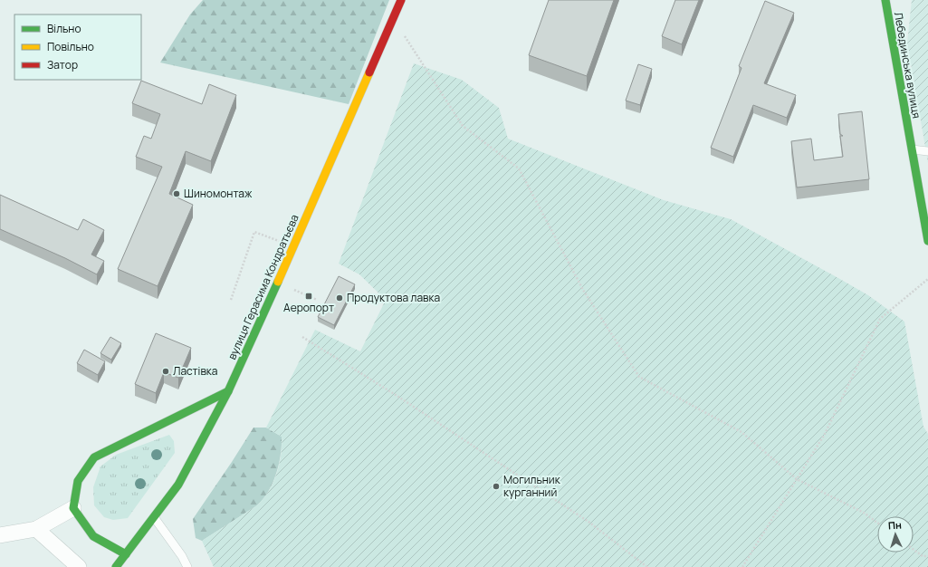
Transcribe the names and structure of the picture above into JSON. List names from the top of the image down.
{
  "streets": {
    "main road": ["Лебединська вулиця", "вулиця Герасима Кондратьєва"]
  },
  "places": {
    "other": [
      "Шиномонтаж",
      "Продуктова лавка",
      "Ластівка",
      "Могильник курганний"
    ],
    "transit": ["Аеропорт"]
  },
  "legend": ["Вільно", "Повільно", "Затор"],
  "north": "top"
}
